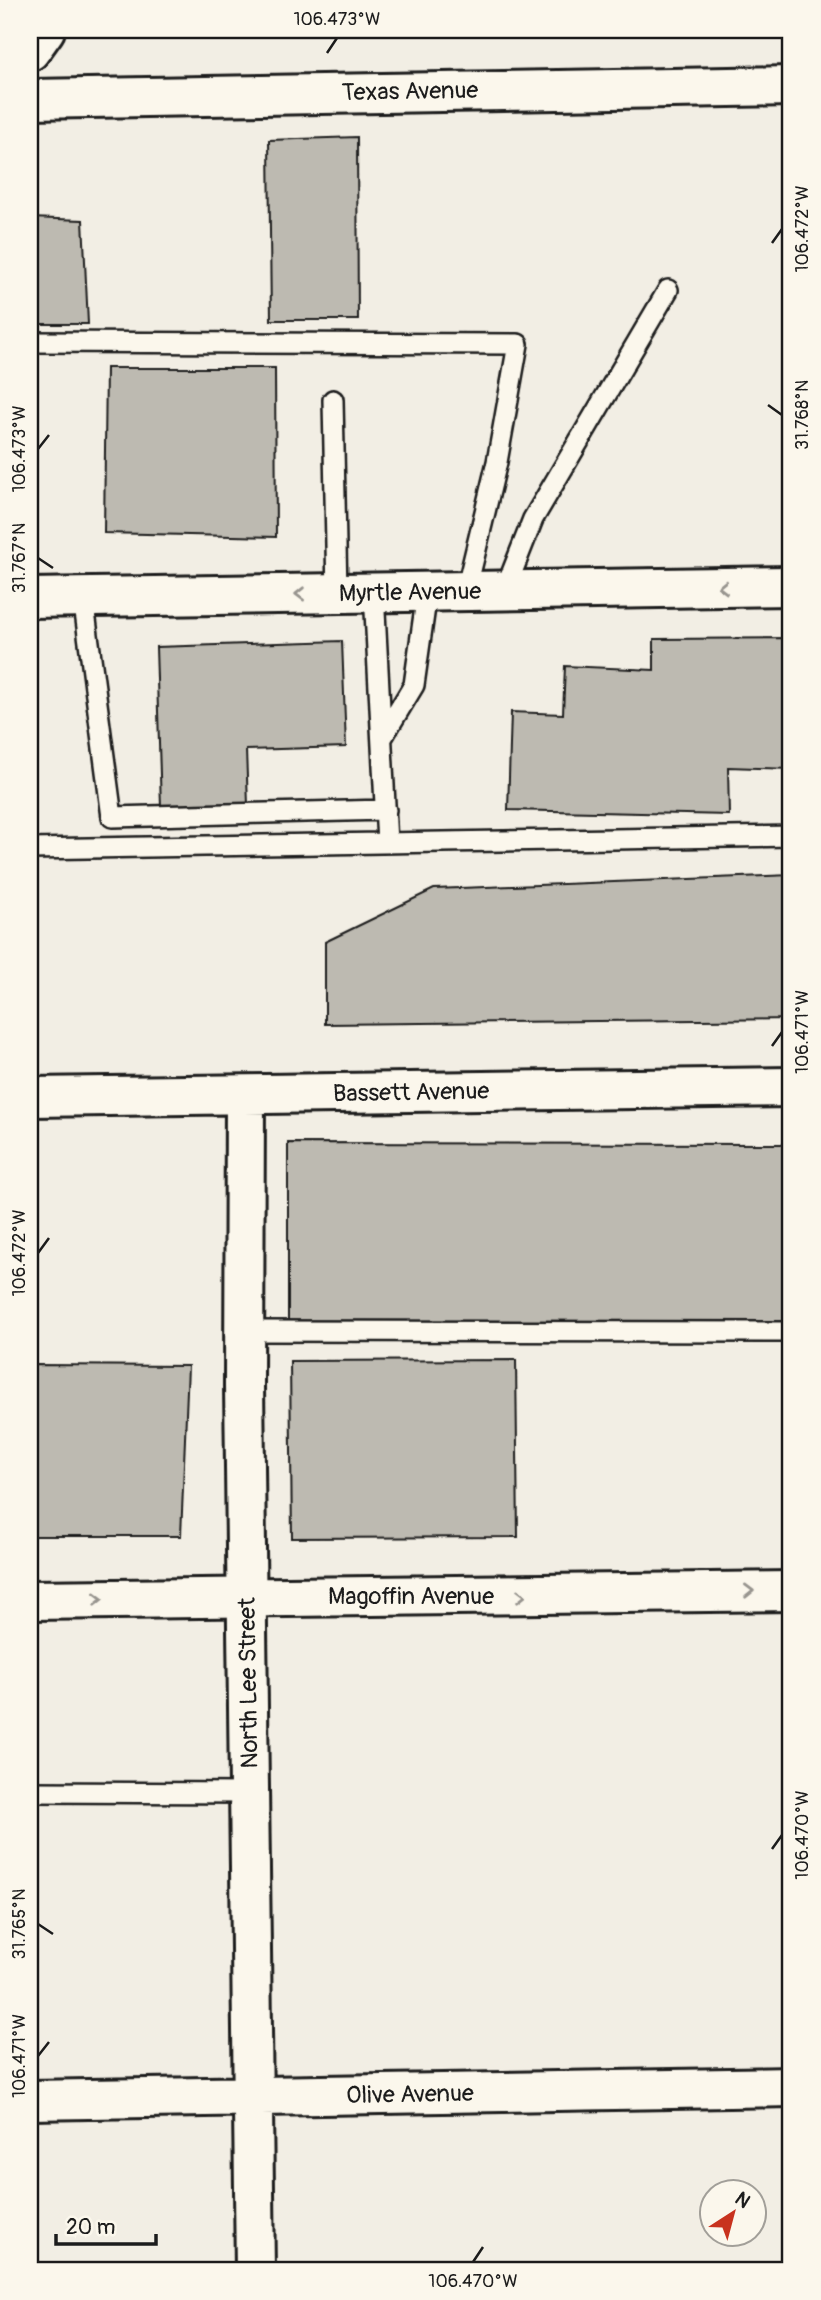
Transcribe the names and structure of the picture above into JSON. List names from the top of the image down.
{
  "streets": {
    "street": [
      "Texas Avenue",
      "Myrtle Avenue",
      "Bassett Avenue",
      "Magoffin Avenue",
      "North Lee Street",
      "Olive Avenue"
    ]
  },
  "crossings": [
    ["Bassett Avenue", "North Lee Street"],
    ["Magoffin Avenue", "North Lee Street"],
    ["North Lee Street", "Olive Avenue"]
  ],
  "one_way": ["Myrtle Avenue", "Magoffin Avenue"],
  "scale_bar": "20 m",
  "north": "top right",
  "coordinates": [
    "106.473°W",
    "106.472°W",
    "31.768°N",
    "31.767°N",
    "106.471°W",
    "106.470°W",
    "31.765°N"
  ]
}
